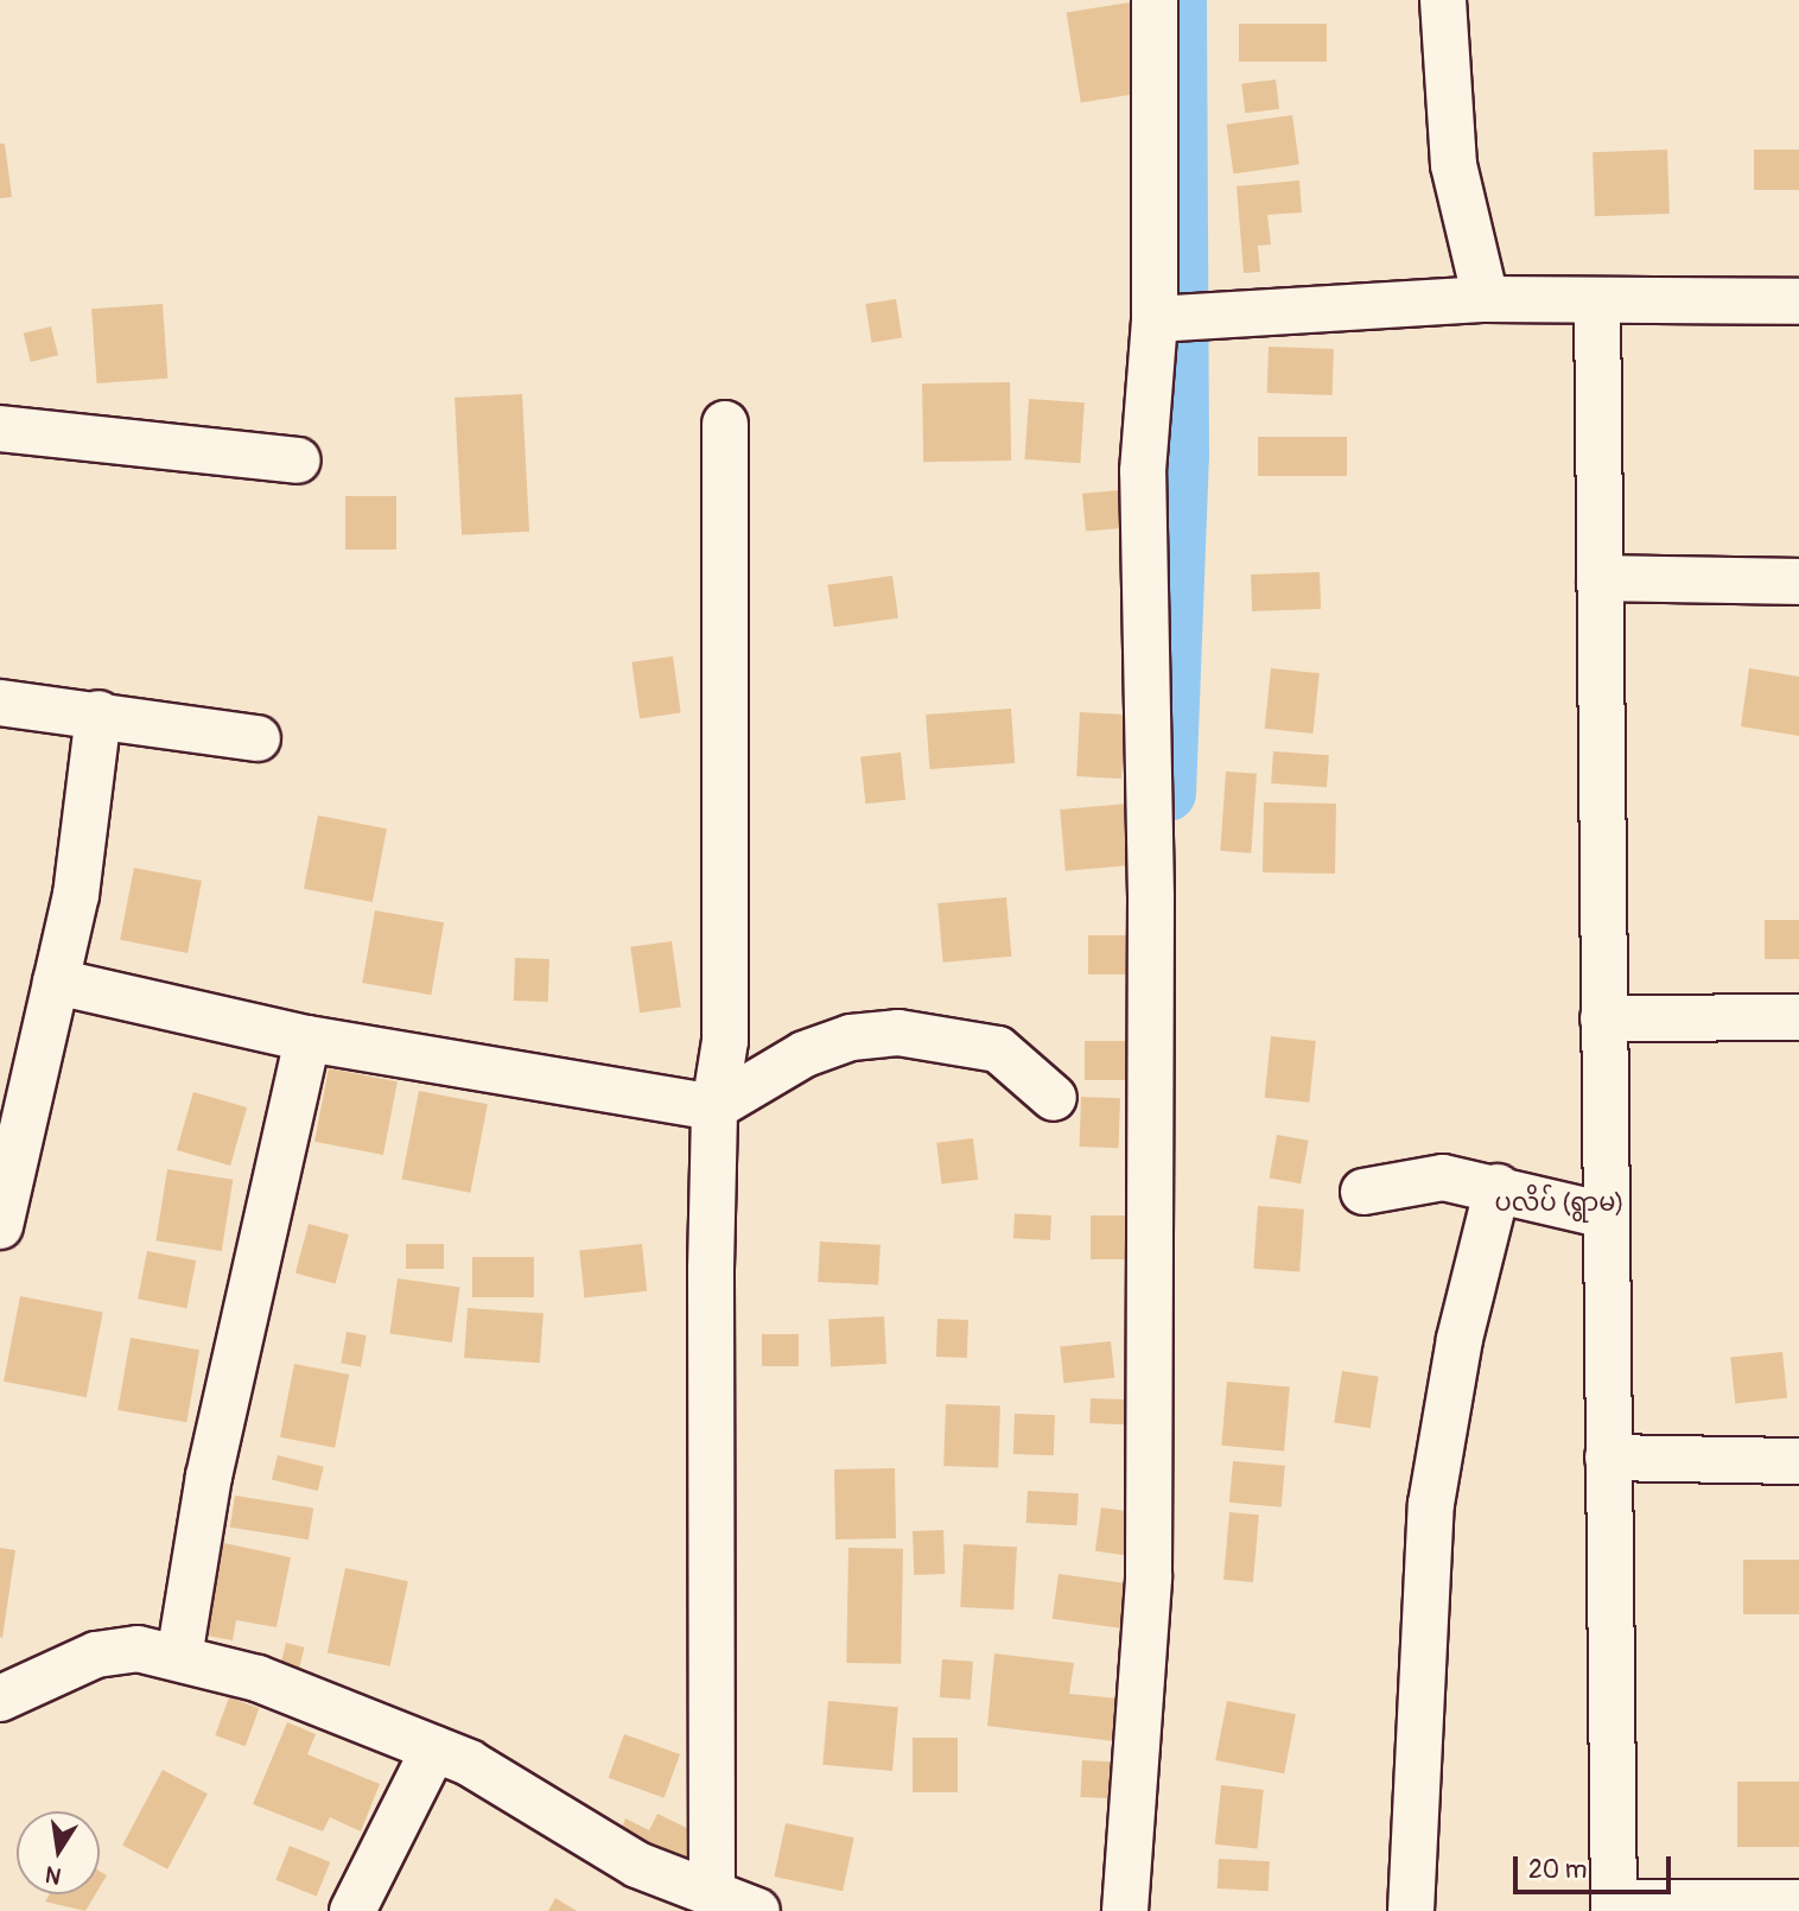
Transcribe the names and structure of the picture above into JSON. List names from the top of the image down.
{
  "districts": ["ပလိပ် (ရွာမ)"],
  "scale_bar": "20 m",
  "north": "bottom"
}
